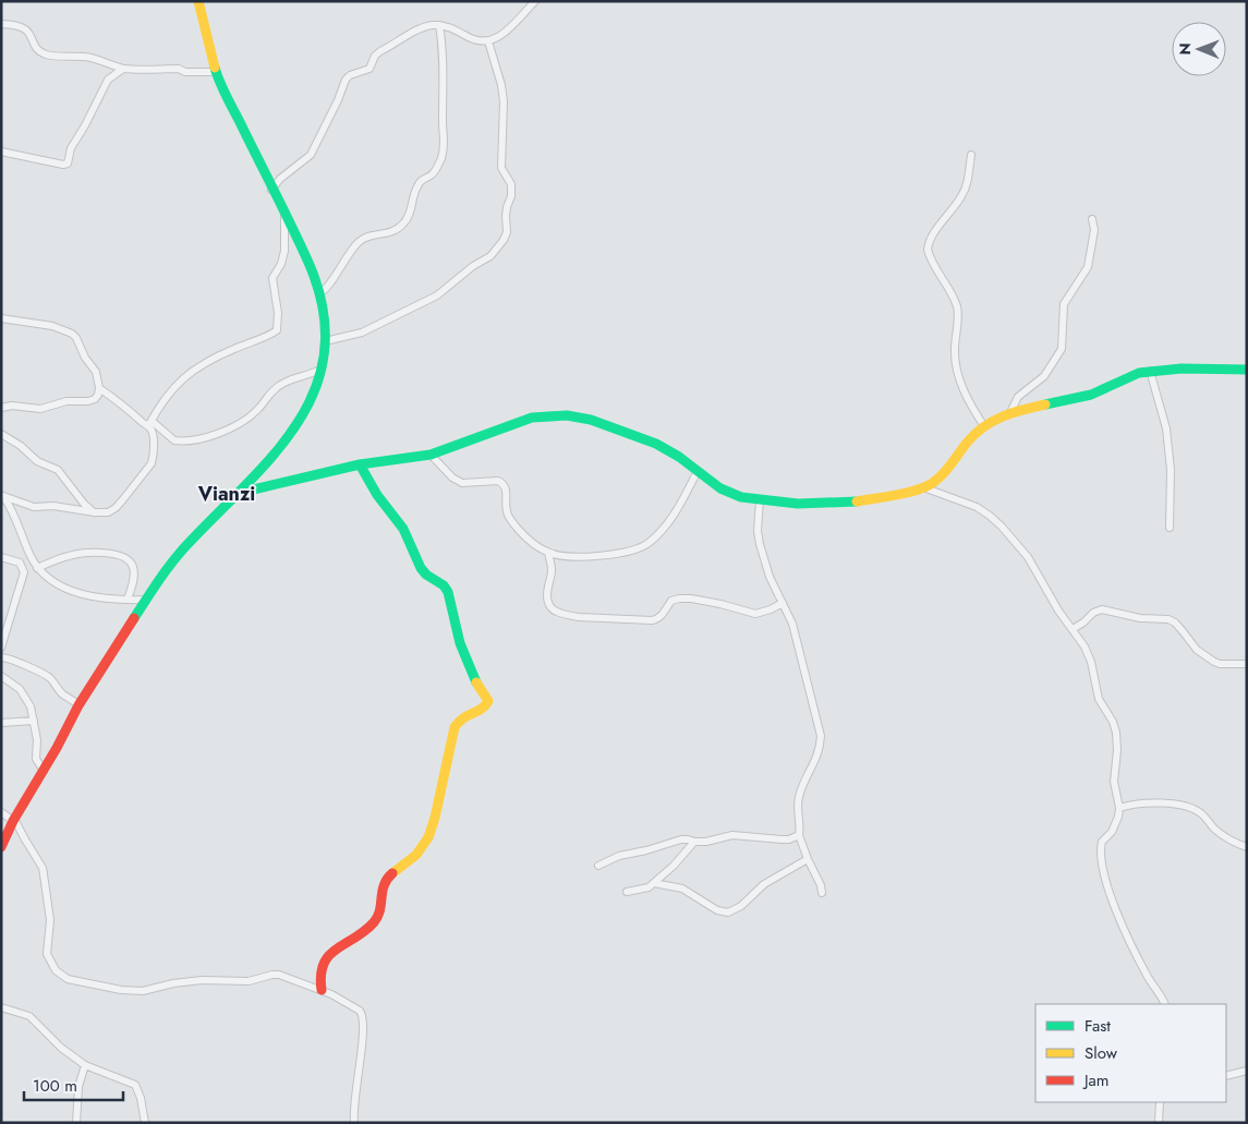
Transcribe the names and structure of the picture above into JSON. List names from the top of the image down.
{
  "districts": ["Vianzi"],
  "legend": ["Fast", "Slow", "Jam"],
  "scale_bar": "100 m",
  "north": "left"
}
